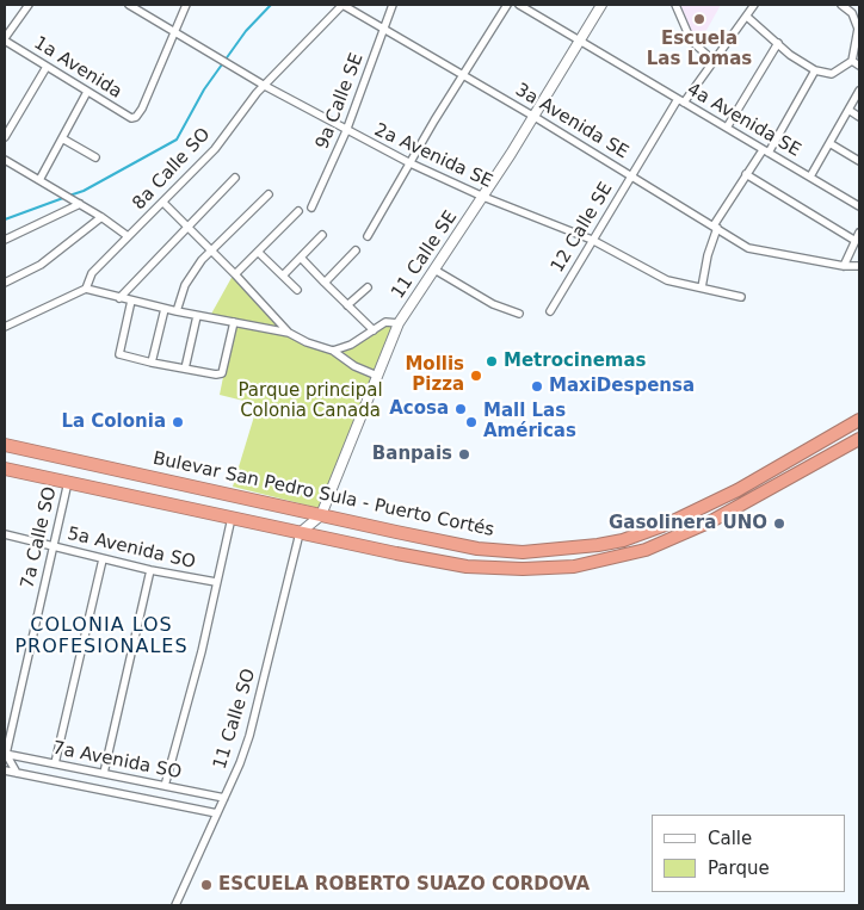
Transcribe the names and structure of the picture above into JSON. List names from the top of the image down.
{
  "streets": {
    "highway": ["Bulevar San Pedro Sula - Puerto Cortés"],
    "street": [
      "1a Avenida",
      "9a Calle SE",
      "4a Avenida SE",
      "3a Avenida SE",
      "2a Avenida SE",
      "8a Calle SO",
      "12 Calle SE",
      "11 Calle SE",
      "7a Calle SO",
      "5a Avenida SO",
      "11 Calle SO",
      "7a Avenida SO"
    ]
  },
  "crossings": [
    ["1a Avenida", "2a Avenida SE"],
    ["9a Calle SE", "3a Avenida SE"],
    ["9a Calle SE", "2a Avenida SE"],
    ["4a Avenida SE", "12 Calle SE"],
    ["4a Avenida SE", "11 Calle SE"],
    ["3a Avenida SE", "8a Calle SO"],
    ["3a Avenida SE", "12 Calle SE"],
    ["3a Avenida SE", "11 Calle SE"],
    ["2a Avenida SE", "8a Calle SO"],
    ["2a Avenida SE", "12 Calle SE"],
    ["2a Avenida SE", "11 Calle SE"],
    ["11 Calle SE", "Bulevar San Pedro Sula - Puerto Cortés"],
    ["11 Calle SE", "11 Calle SO"],
    ["7a Calle SO", "5a Avenida SO"],
    ["7a Calle SO", "7a Avenida SO"],
    ["11 Calle SO", "7a Avenida SO"]
  ],
  "districts": ["COLONIA LOS PROFESIONALES"],
  "parks": ["Parque principal Colonia Canada"],
  "places": [
    "Escuela Las Lomas",
    "Metrocinemas",
    "Mollis Pizza",
    "MaxiDespensa",
    "Acosa",
    "La Colonia",
    "Mall Las Américas",
    "Banpais",
    "Gasolinera UNO",
    "ESCUELA ROBERTO SUAZO CORDOVA"
  ],
  "legend": ["Calle", "Parque"]
}
